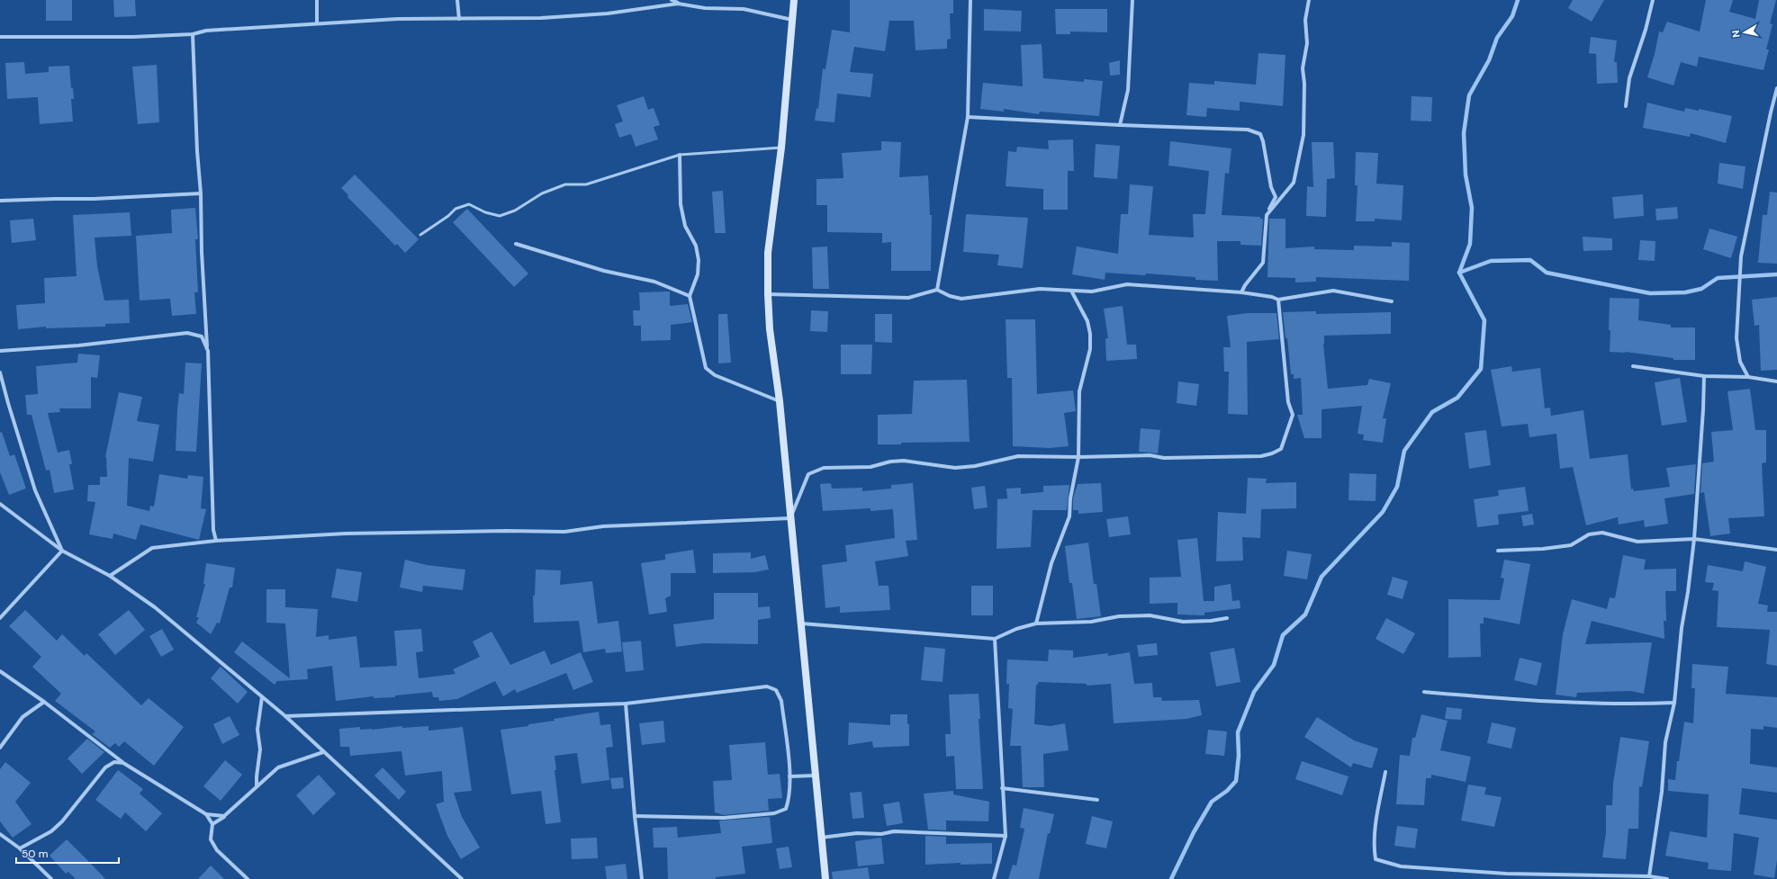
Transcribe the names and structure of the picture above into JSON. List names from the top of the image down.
{
  "scale_bar": "50 m",
  "north": "left"
}
